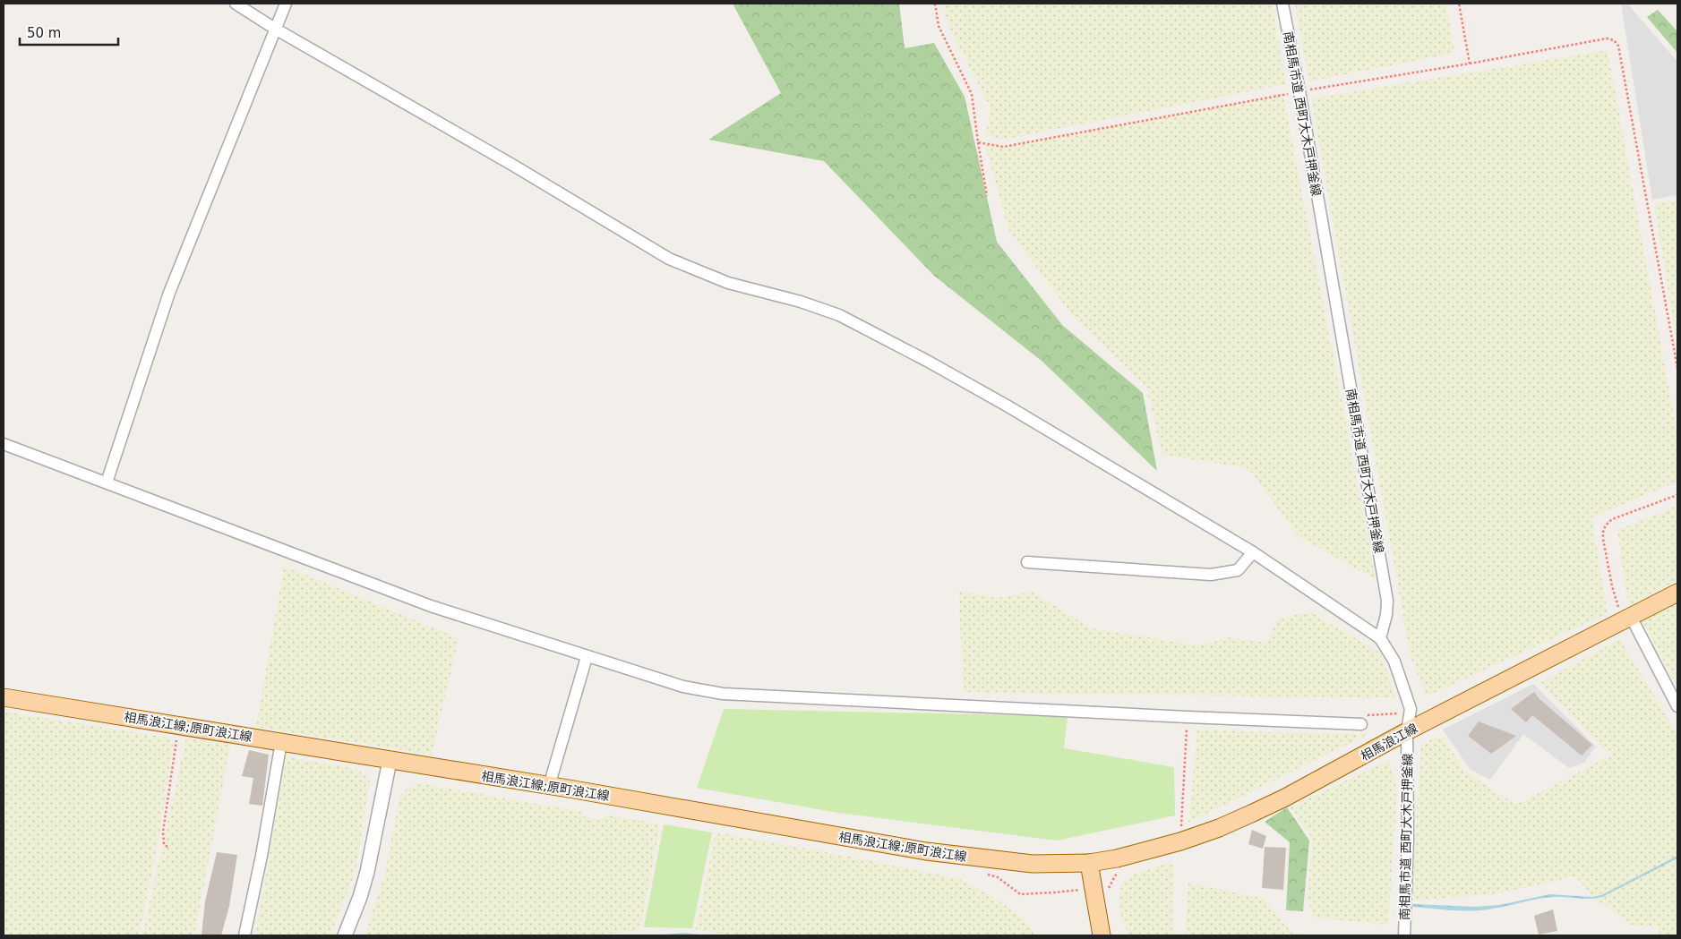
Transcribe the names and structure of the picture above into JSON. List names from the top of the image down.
{
  "streets": {
    "main road": ["相馬浪江線;原町浪江線", "相馬浪江線"],
    "street": ["南相馬市道 西町大木戸押釜線"]
  },
  "crossings": [
    ["南相馬市道 西町大木戸押釜線", "相馬浪江線"],
    ["相馬浪江線;原町浪江線", "相馬浪江線"]
  ],
  "scale_bar": "50 m"
}
